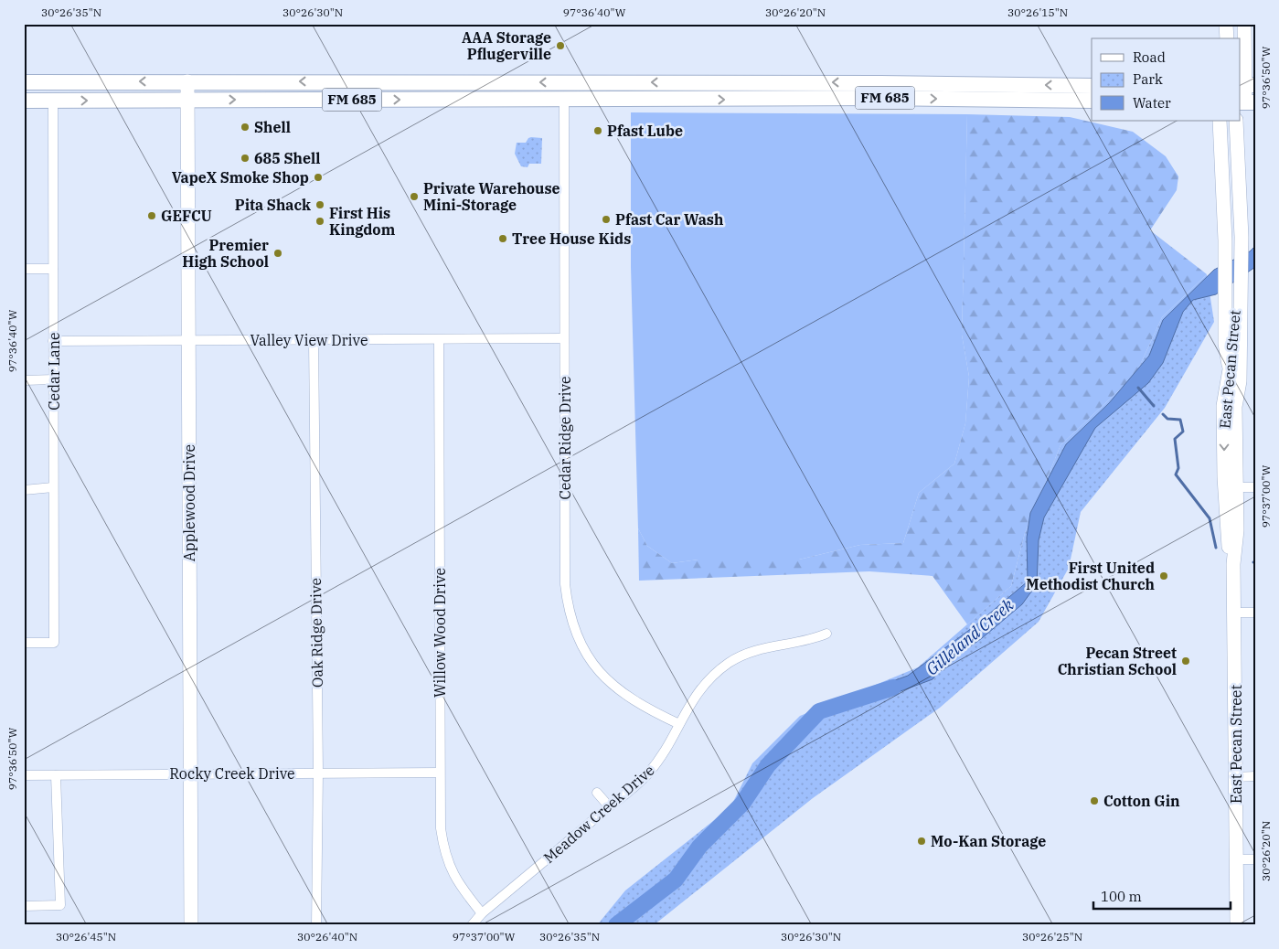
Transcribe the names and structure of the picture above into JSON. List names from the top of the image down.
{
  "streets": {
    "main road": ["FM 685", "East Pecan Street", "Applewood Drive"],
    "street": [
      "Valley View Drive",
      "Cedar Lane",
      "Cedar Ridge Drive",
      "Oak Ridge Drive",
      "Willow Wood Drive",
      "Rocky Creek Drive",
      "Meadow Creek Drive"
    ]
  },
  "crossings": [
    ["FM 685", "Cedar Lane"],
    ["FM 685", "Cedar Ridge Drive"],
    ["FM 685", "Applewood Drive"],
    ["Valley View Drive", "Cedar Lane"],
    ["Valley View Drive", "Cedar Ridge Drive"],
    ["Valley View Drive", "Applewood Drive"],
    ["Valley View Drive", "Oak Ridge Drive"],
    ["Valley View Drive", "Willow Wood Drive"],
    ["Cedar Ridge Drive", "Meadow Creek Drive"],
    ["Applewood Drive", "Rocky Creek Drive"],
    ["Oak Ridge Drive", "Rocky Creek Drive"],
    ["Willow Wood Drive", "Rocky Creek Drive"],
    ["Willow Wood Drive", "Meadow Creek Drive"]
  ],
  "water": ["Gilleland Creek"],
  "places": [
    "AAA Storage Pflugerville",
    "Shell",
    "Pfast Lube",
    "685 Shell",
    "VapeX Smoke Shop",
    "Private Warehouse Mini-Storage",
    "Pita Shack",
    "GEFCU",
    "Pfast Car Wash",
    "First His Kingdom",
    "Tree House Kids",
    "Premier High School",
    "First United Methodist Church",
    "Pecan Street Christian School",
    "Cotton Gin",
    "Mo-Kan Storage"
  ],
  "legend": ["Road", "Park", "Water"],
  "scale_bar": "100 m",
  "coordinates": [
    "30°26'35\"N",
    "30°26'30\"N",
    "97°36'40\"W",
    "30°26'20\"N",
    "30°26'15\"N",
    "97°36'50\"W",
    "97°37'00\"W",
    "30°26'45\"N",
    "30°26'40\"N",
    "30°26'25\"N"
  ]
}
